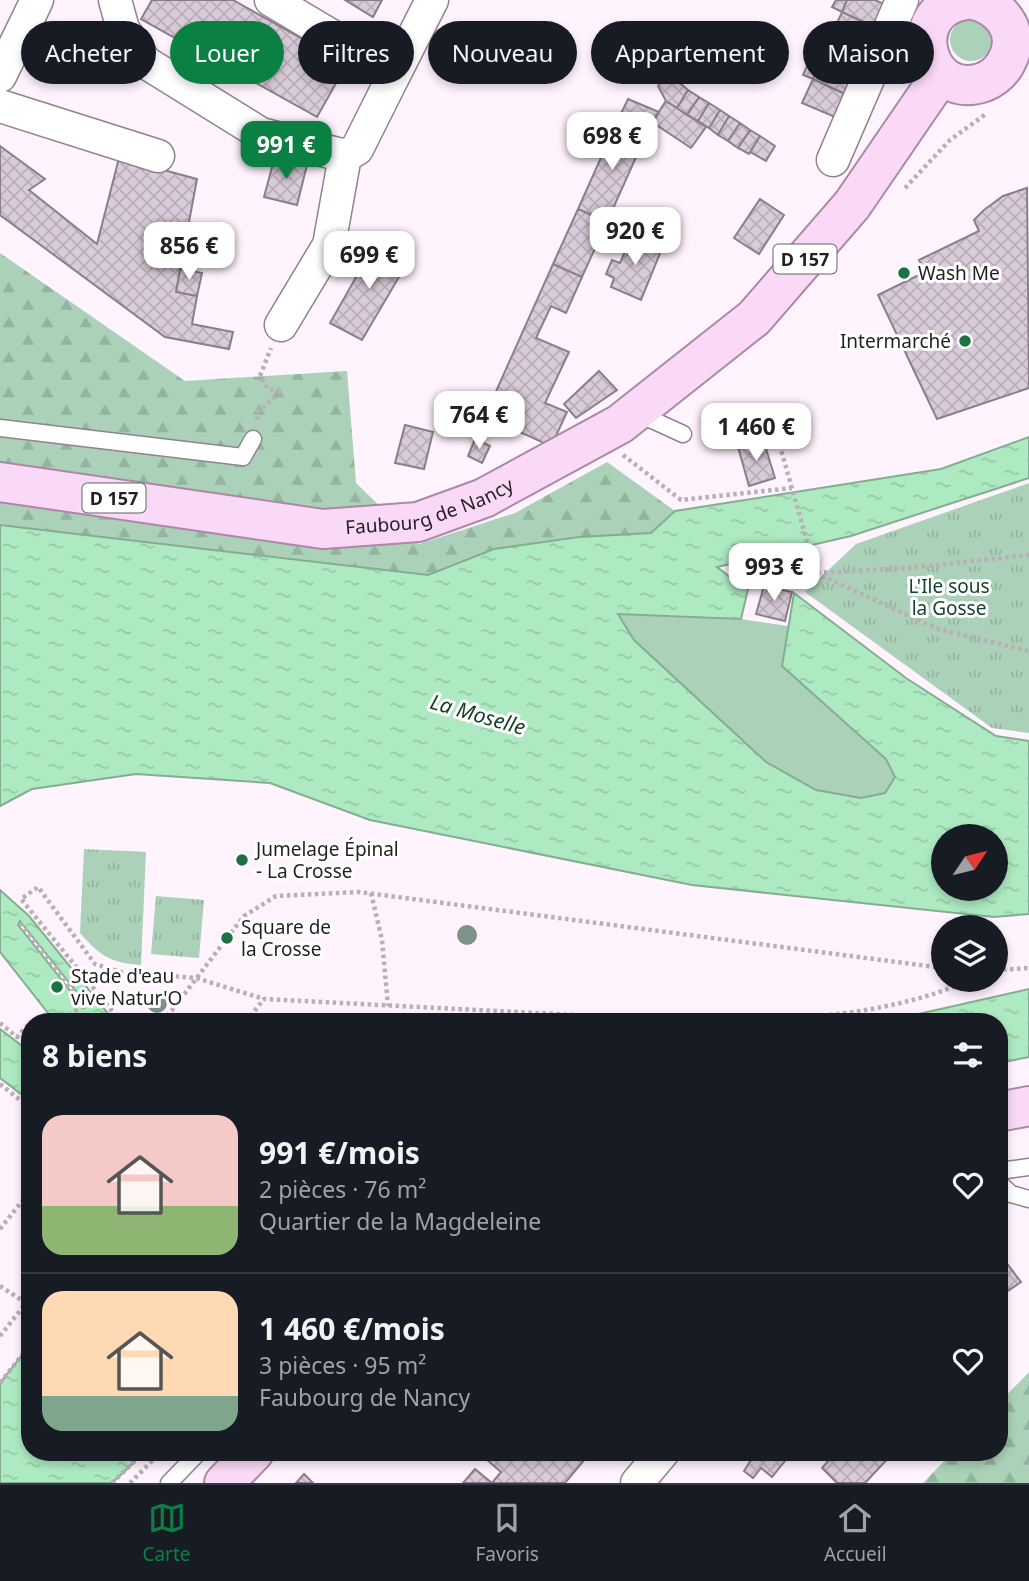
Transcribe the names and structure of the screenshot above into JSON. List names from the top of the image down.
{
  "streets": {
    "main road": ["D 157", "Faubourg de Nancy"]
  },
  "water": ["La Moselle"],
  "parks": ["L'Ile sous la Gosse"],
  "places": [
    "Wash Me",
    "Intermarché",
    "Jumelage Épinal - La Crosse",
    "Square de la Crosse",
    "Stade d'eau vive Natur'O"
  ],
  "north": "top right",
  "page": {
    "chip": [
      "Acheter",
      "Louer",
      "Filtres",
      "Nouveau",
      "Appartement",
      "Maison"
    ],
    "price": [
      "698 €",
      "991 €",
      "920 €",
      "856 €",
      "699 €",
      "764 €",
      "1 460 €",
      "993 €"
    ],
    "heading": "8 biens",
    "list": [
      {
        "name": "991 €/mois",
        "note": "2 pièces · 76 m² · Quartier de la Magdeleine"
      },
      {
        "name": "1 460 €/mois",
        "note": "3 pièces · 95 m² · Faubourg de Nancy"
      }
    ],
    "tabs": ["Carte", "Favoris", "Accueil"]
  }
}
